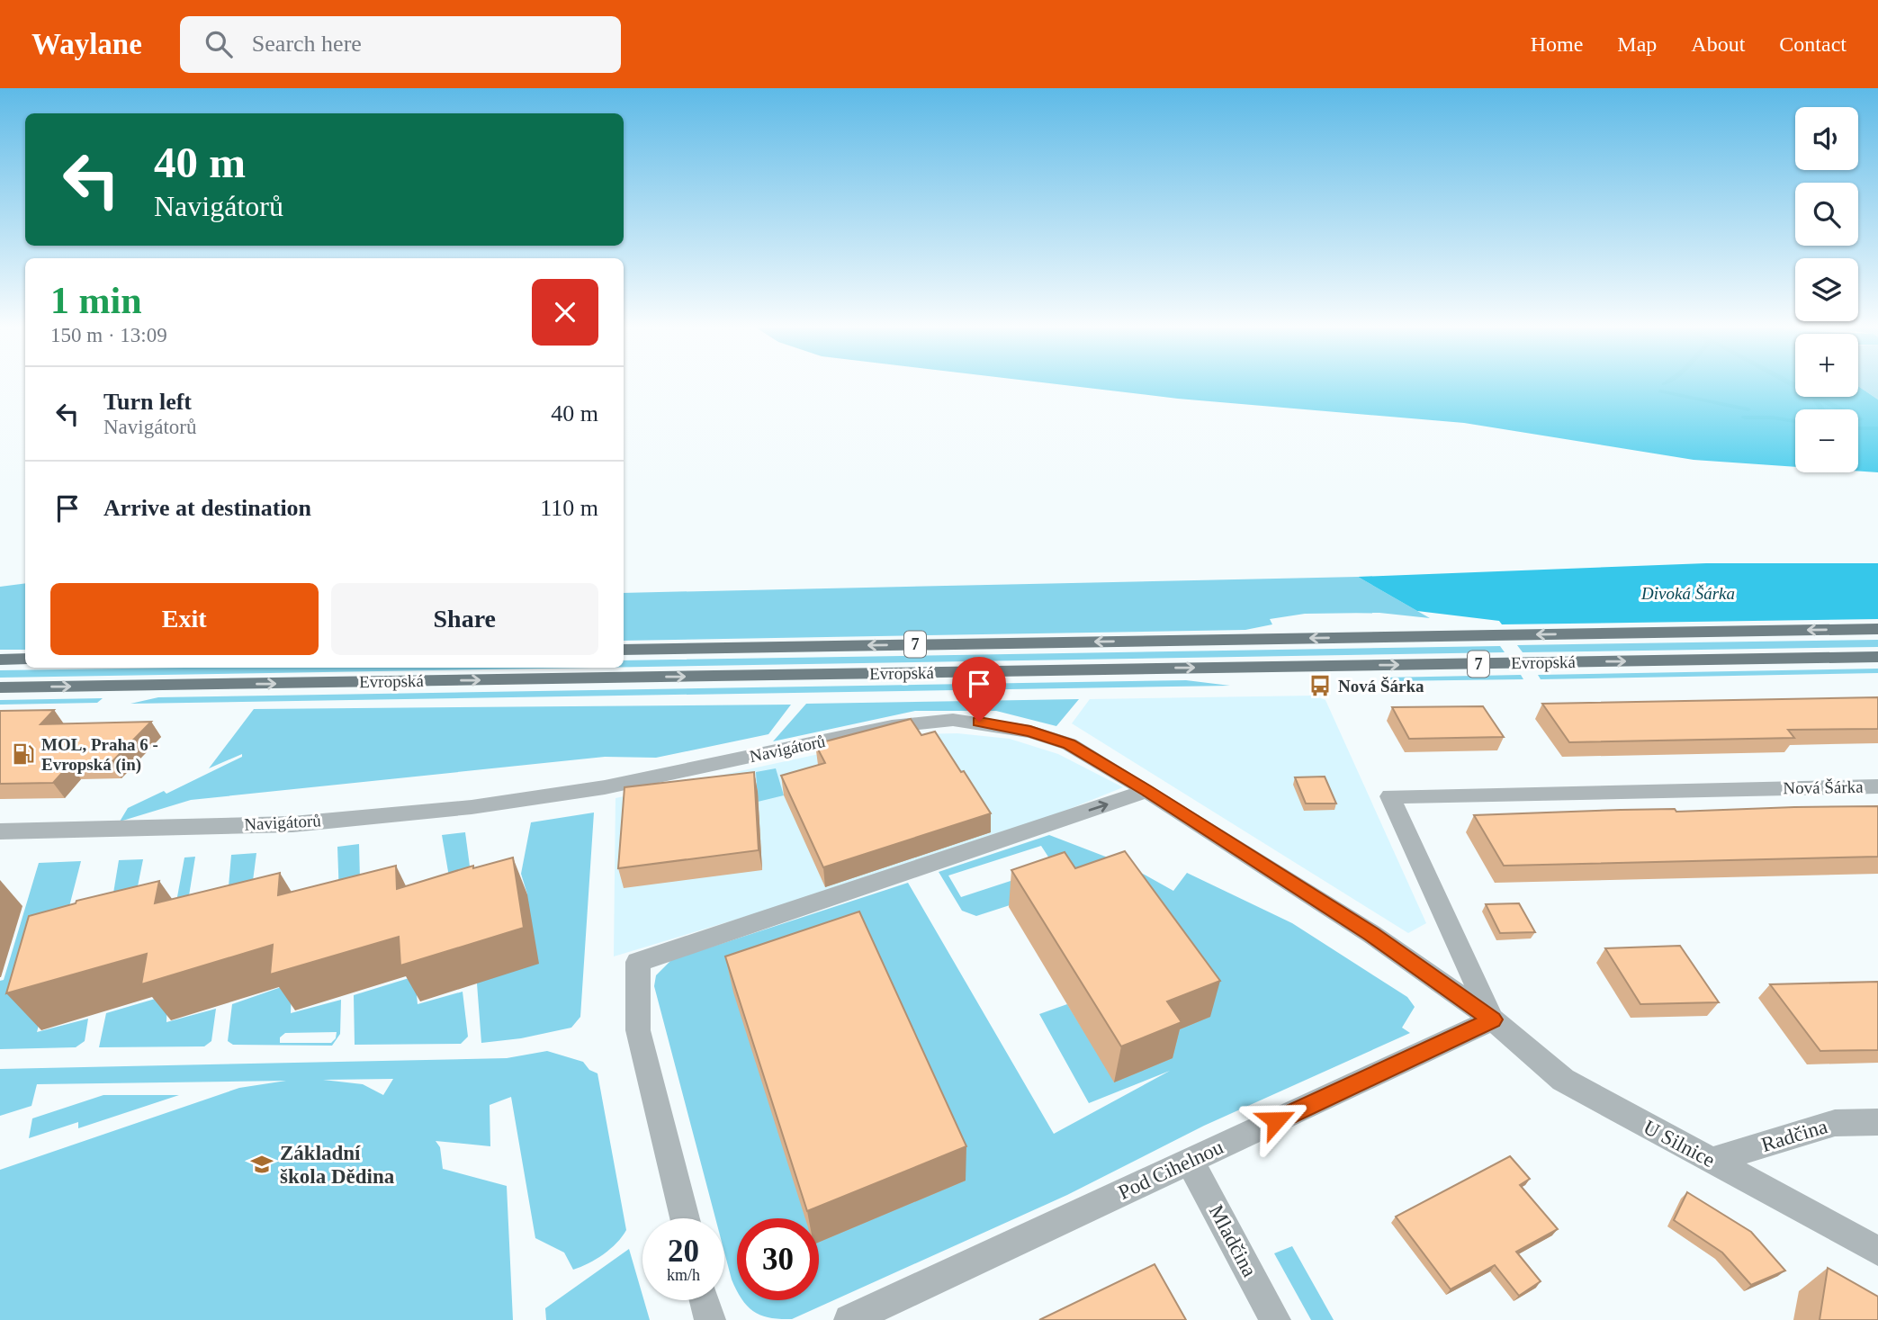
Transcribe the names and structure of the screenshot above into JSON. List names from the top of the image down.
{
  "streets": {
    "main road": ["7", "Evropská"],
    "street": [
      "Navigátorů",
      "Nová Šárka",
      "Radčina",
      "U Silnice",
      "Pod Cihelnou",
      "Mladčina"
    ]
  },
  "crossings": [
    ["Navigátorů", "Nová Šárka"],
    ["Navigátorů", "U Silnice"],
    ["Navigátorů", "Pod Cihelnou"],
    ["Nová Šárka", "U Silnice"],
    ["Nová Šárka", "Pod Cihelnou"],
    ["Radčina", "U Silnice"],
    ["U Silnice", "Pod Cihelnou"],
    ["Pod Cihelnou", "Mladčina"]
  ],
  "parks": ["Divoká Šárka"],
  "places": {
    "bus stop": ["Nová Šárka"],
    "fuel station": ["MOL, Praha 6 - Evropská (in)"],
    "school or university": ["Základní škola Dědina"]
  },
  "page": {
    "header": "Waylane",
    "search": "Search here",
    "nav": [
      "Home",
      "Map",
      "About",
      "Contact"
    ],
    "map_buttons": ["+", "−"],
    "turn": ["40 m", "Navigátorů"],
    "heading": ["1 min", "150 m · 13:09"],
    "list": [
      {
        "name": "Turn left",
        "note": "Navigátorů",
        "value": "40 m"
      },
      {
        "name": "Arrive at destination",
        "value": "110 m"
      }
    ],
    "buttons": ["Exit", "Share"],
    "speed": "20 km/h",
    "limit": "30"
  }
}
